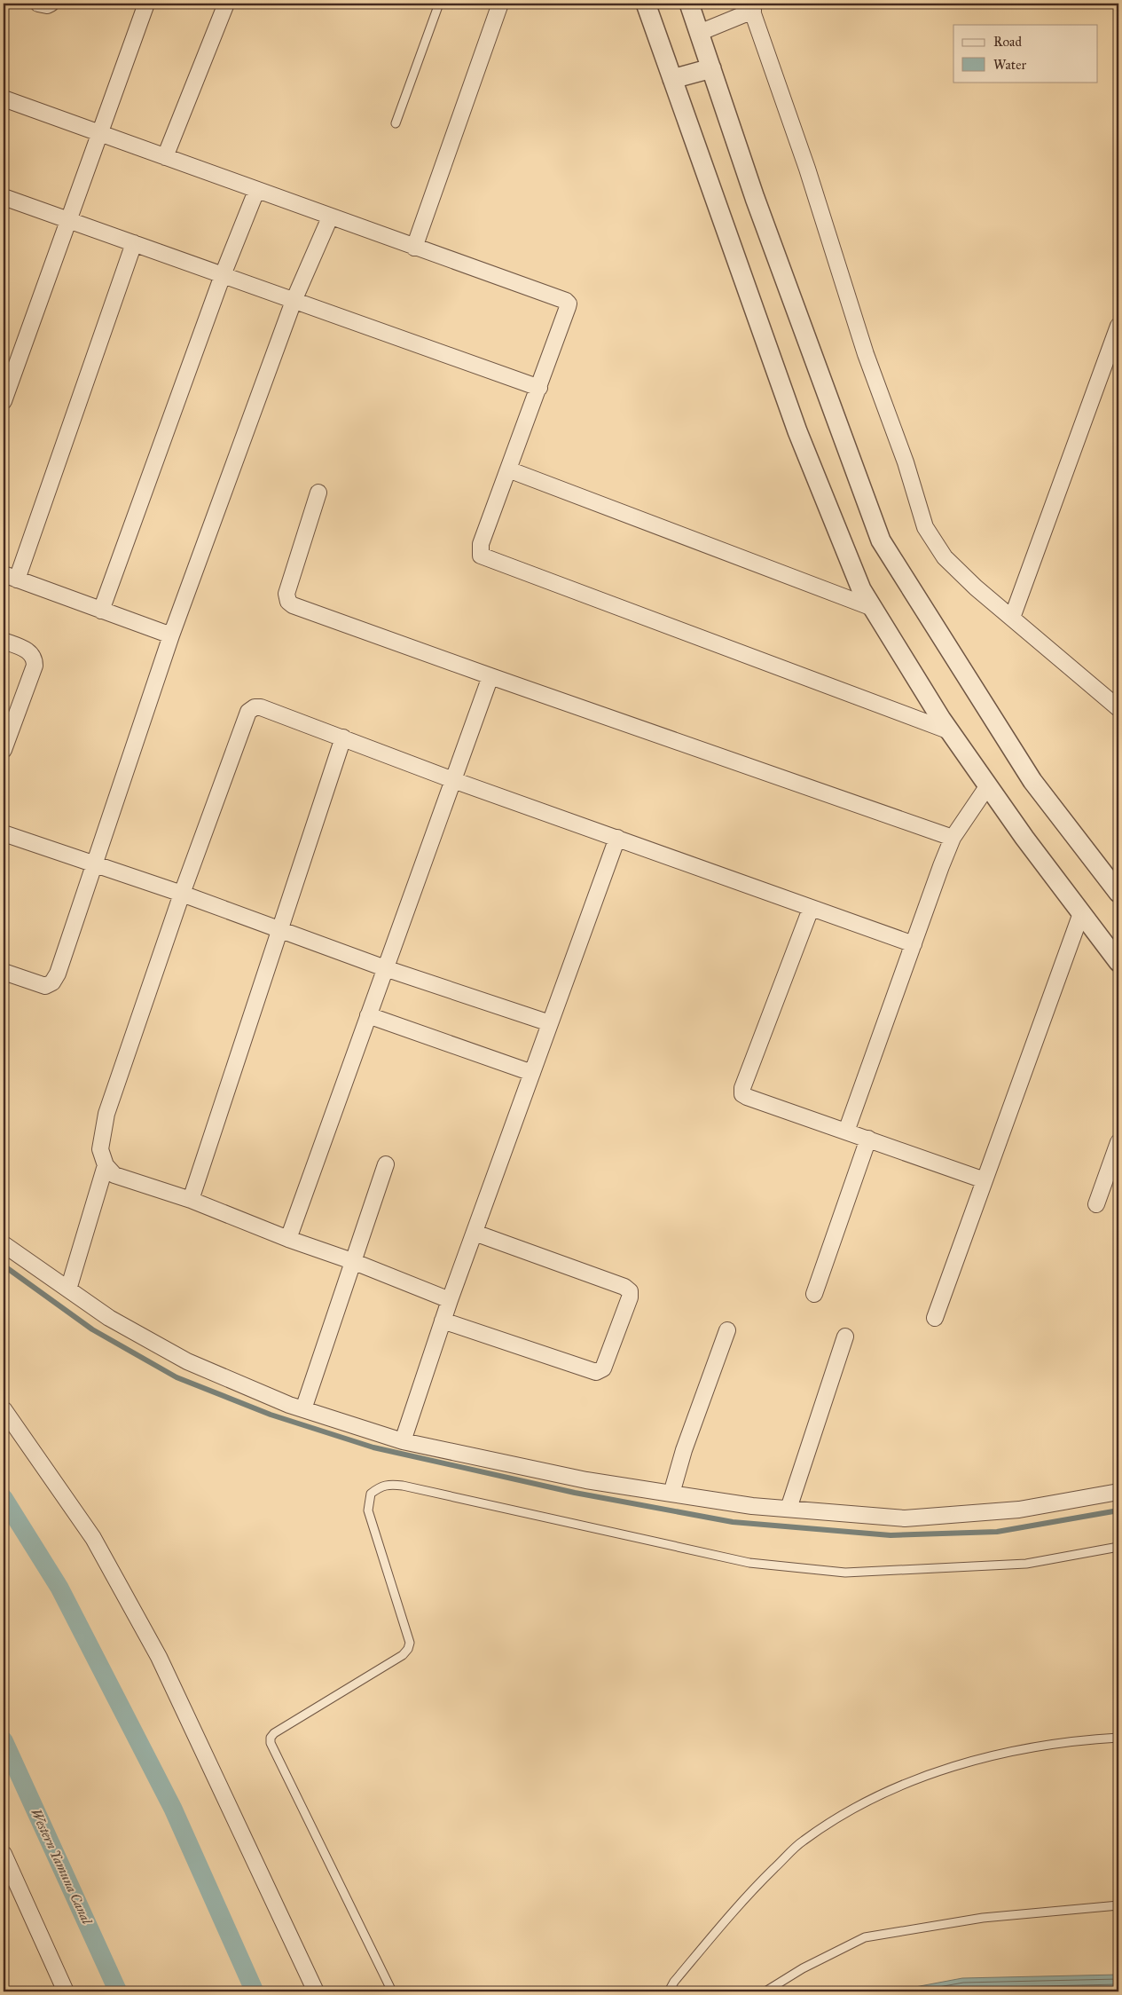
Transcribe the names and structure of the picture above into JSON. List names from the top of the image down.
{
  "water": ["Western Yamuna Canal"],
  "legend": ["Road", "Water"]
}
